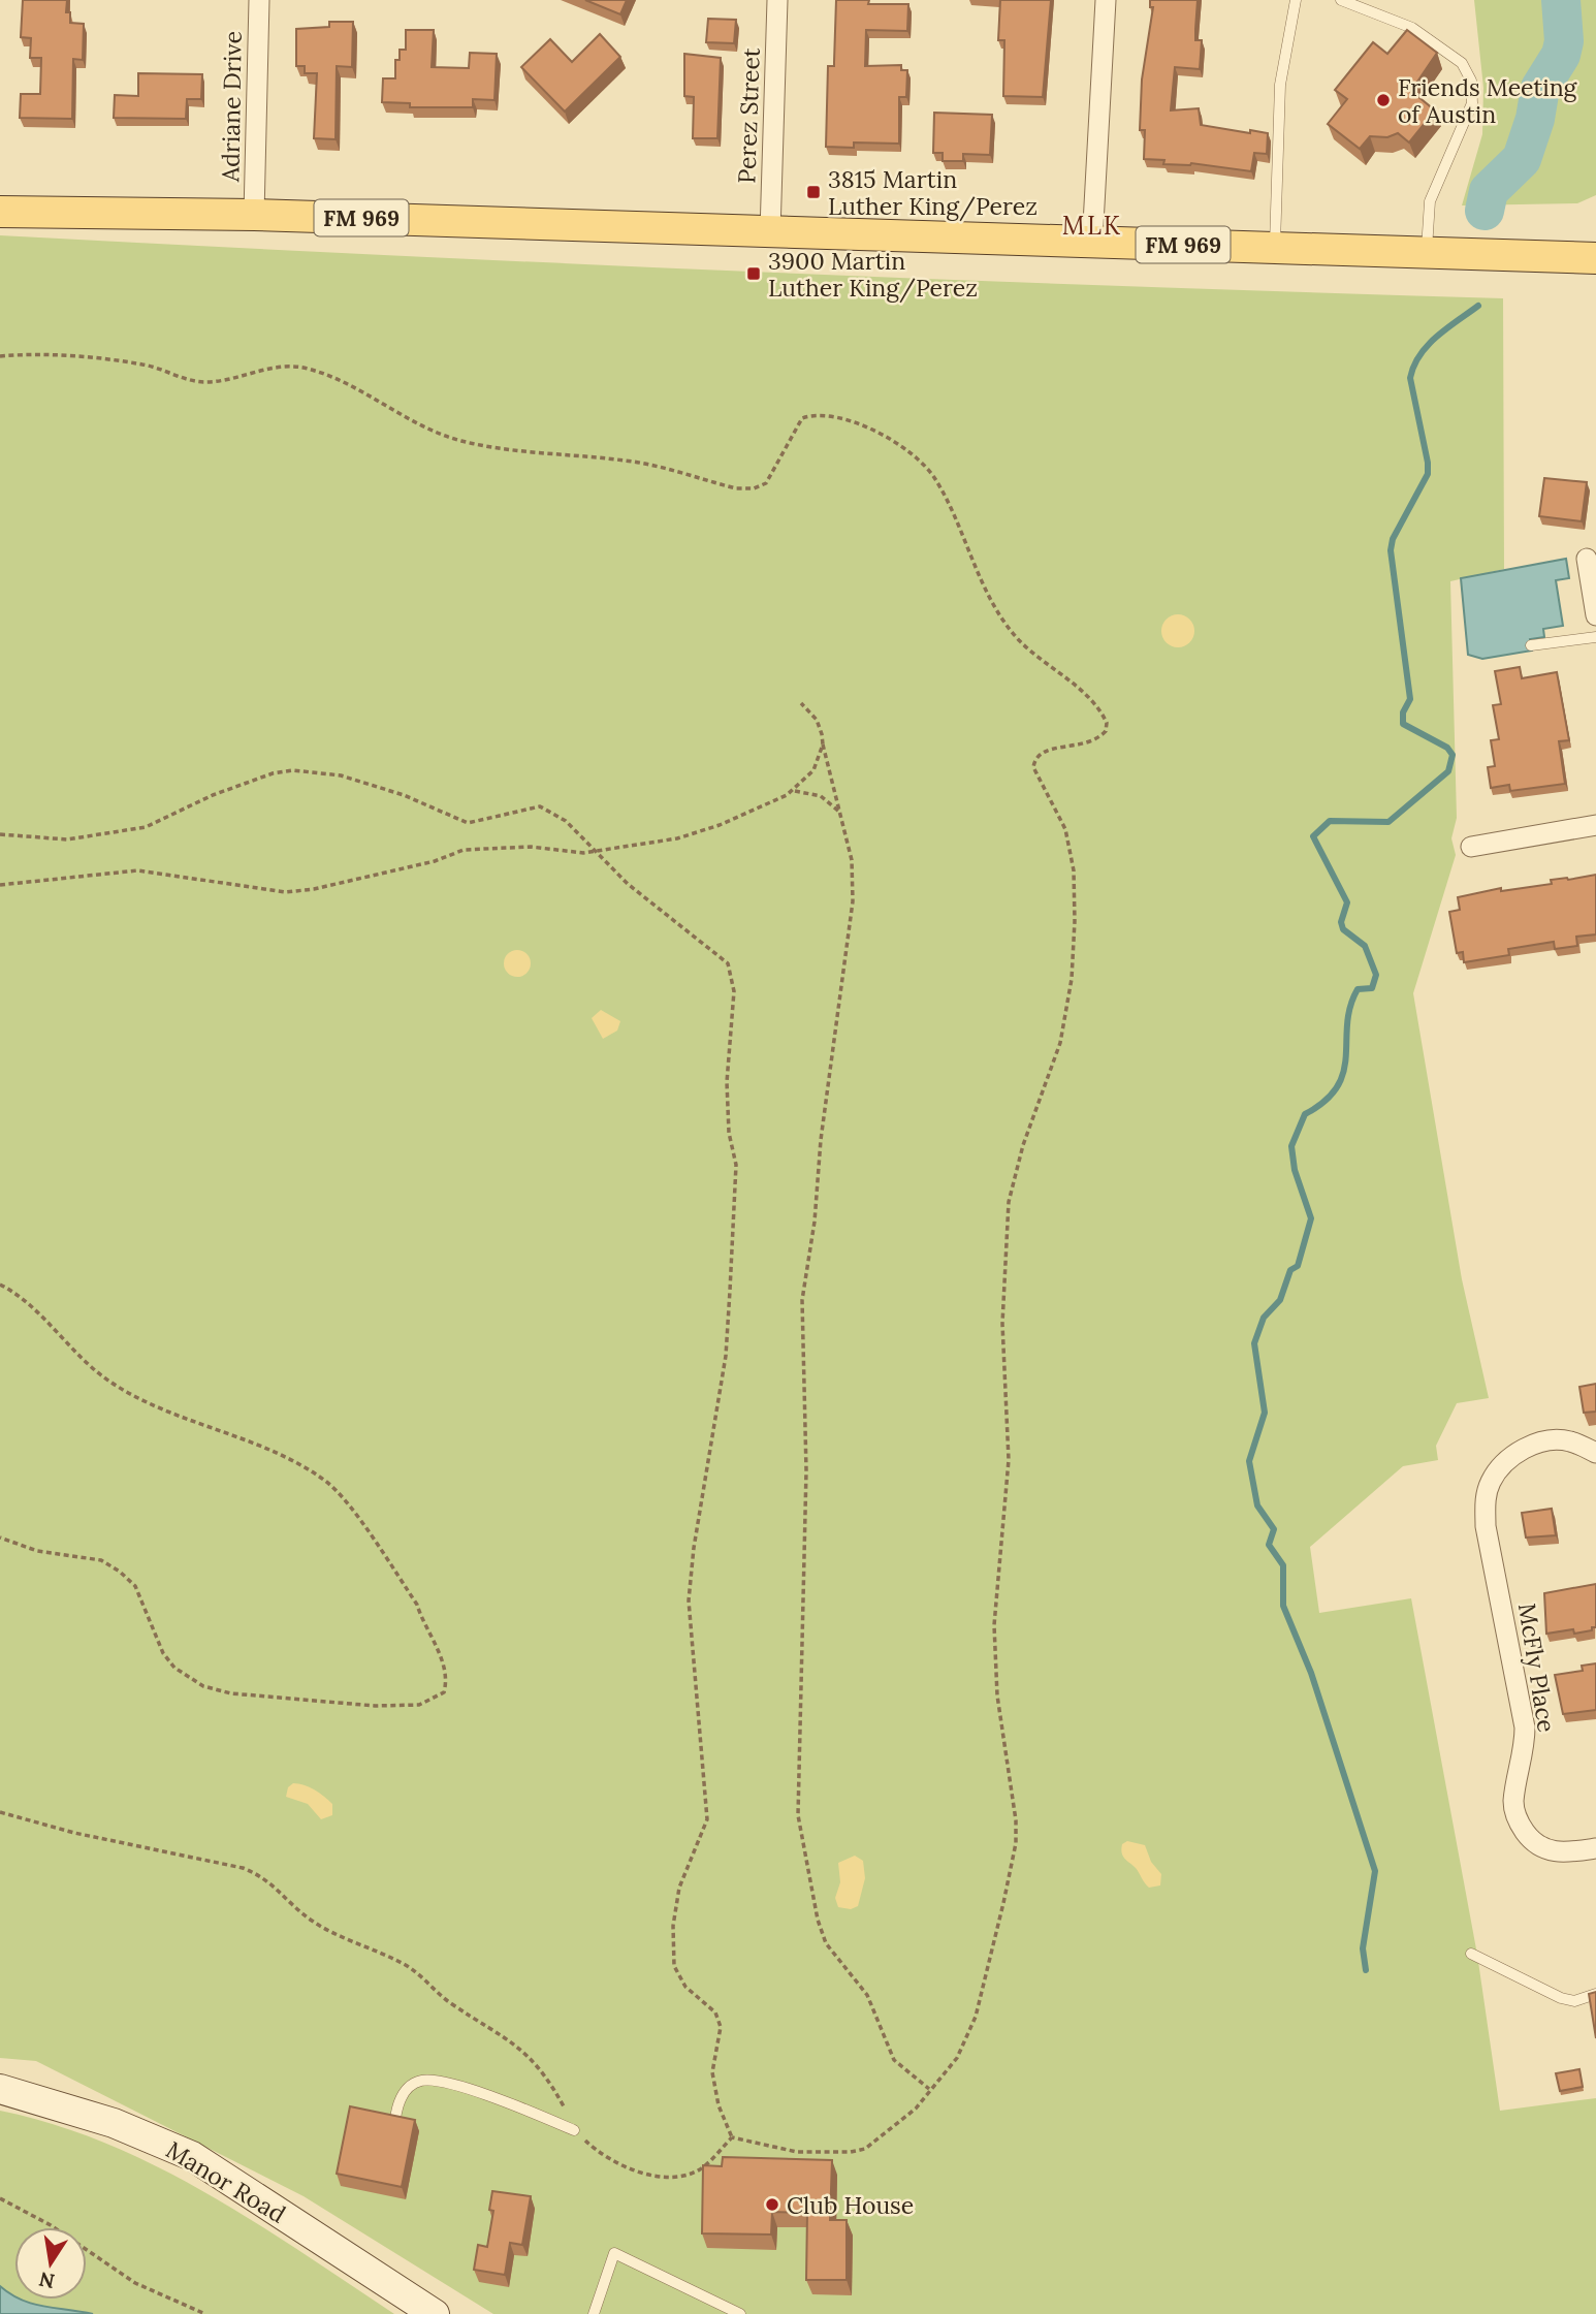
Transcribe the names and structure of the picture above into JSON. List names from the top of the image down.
{
  "streets": {
    "main road": ["FM 969", "Manor Road"],
    "street": ["Adriane Drive", "Perez Street", "McFly Place"]
  },
  "crossings": [
    ["Adriane Drive", "FM 969"],
    ["Perez Street", "FM 969"]
  ],
  "districts": ["MLK"],
  "places": {
    "other": ["Friends Meeting of Austin", "Club House"],
    "transit": ["3815 Martin Luther King/Perez", "3900 Martin Luther King/Perez"]
  },
  "north": "bottom"
}
